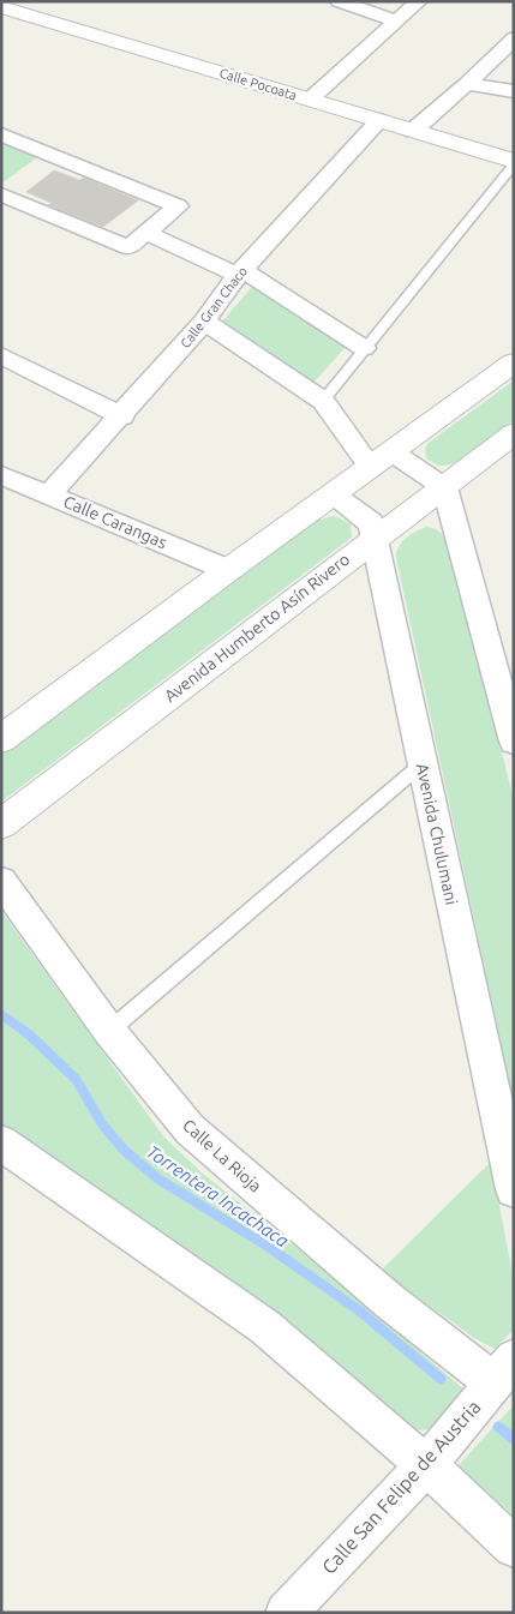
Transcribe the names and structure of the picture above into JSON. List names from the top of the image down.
{
  "streets": {
    "street": [
      "Calle Pocoata",
      "Calle Gran Chaco",
      "Calle Carangas",
      "Avenida Humberto Asín Rivero",
      "Avenida Chulumani",
      "Calle La Rioja",
      "Calle San Felipe de Austria"
    ]
  },
  "crossings": [
    ["Calle Pocoata", "Calle Gran Chaco"],
    ["Calle Gran Chaco", "Calle Carangas"],
    ["Avenida Humberto Asín Rivero", "Avenida Chulumani"],
    ["Calle La Rioja", "Calle San Felipe de Austria"]
  ],
  "water": ["Torrentera Incachaca"]
}
